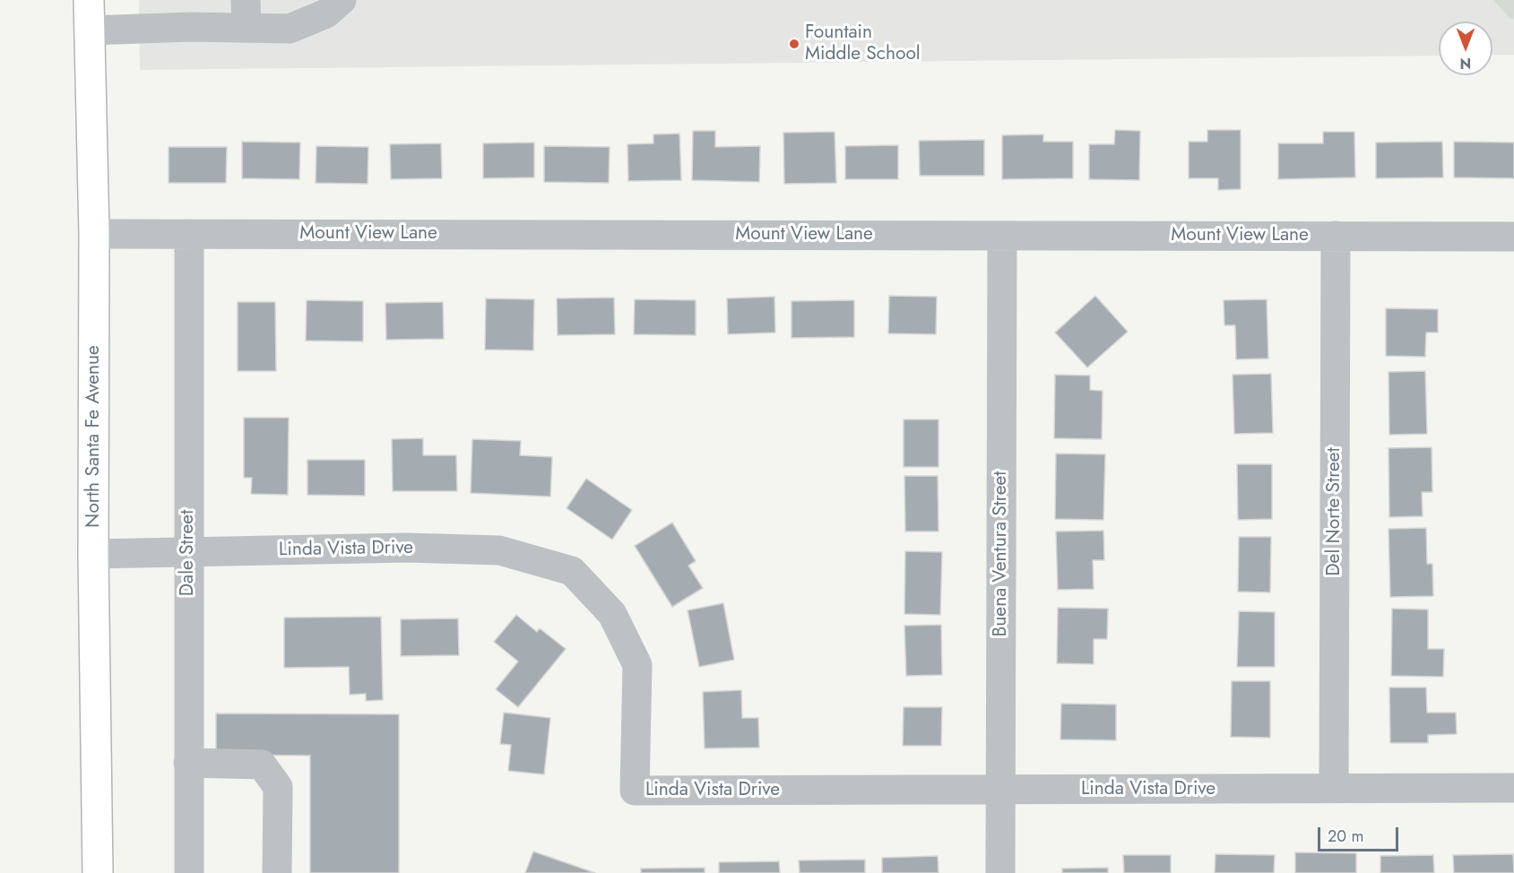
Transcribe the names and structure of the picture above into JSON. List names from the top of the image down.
{
  "streets": {
    "main road": ["North Santa Fe Avenue"],
    "street": [
      "Mount View Lane",
      "Del Norte Street",
      "Linda Vista Drive",
      "Dale Street",
      "Buena Ventura Street"
    ]
  },
  "crossings": [
    ["Mount View Lane", "North Santa Fe Avenue"],
    ["Mount View Lane", "Del Norte Street"],
    ["Mount View Lane", "Dale Street"],
    ["Mount View Lane", "Buena Ventura Street"],
    ["North Santa Fe Avenue", "Linda Vista Drive"],
    ["Del Norte Street", "Linda Vista Drive"],
    ["Linda Vista Drive", "Dale Street"],
    ["Linda Vista Drive", "Buena Ventura Street"]
  ],
  "places": ["Fountain Middle School"],
  "scale_bar": "20 m",
  "north": "bottom"
}
